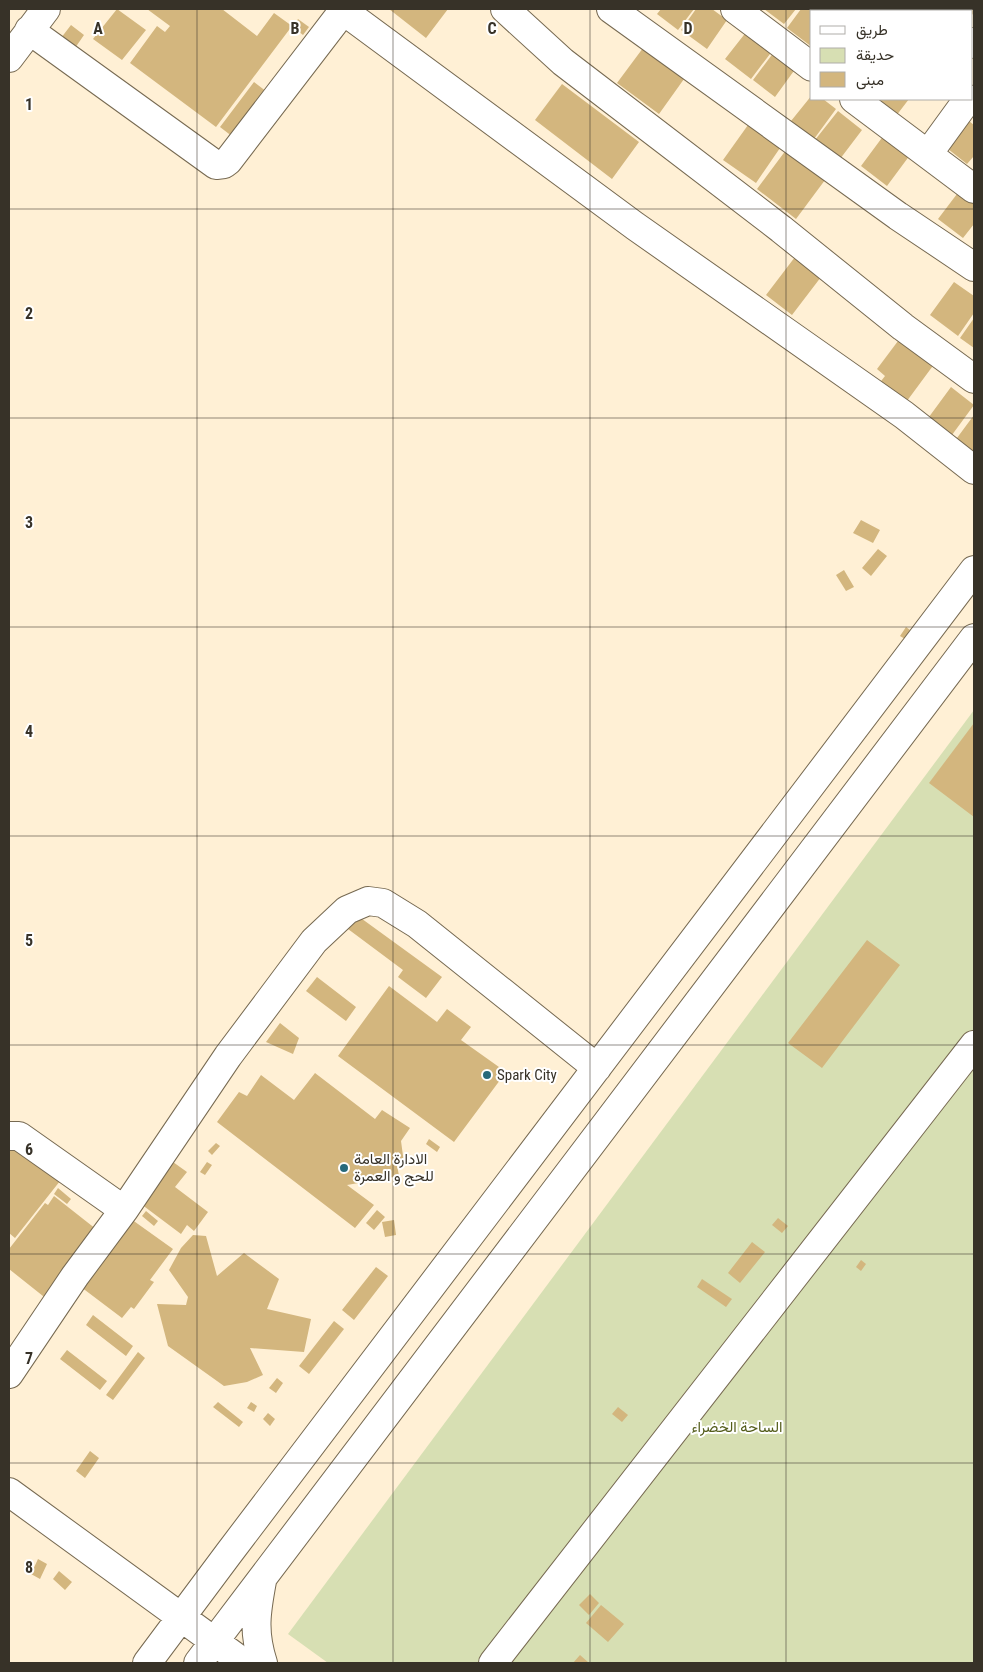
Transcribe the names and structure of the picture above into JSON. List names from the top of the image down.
{
  "parks": ["الساحة الخضراء"],
  "places": ["Spark City", "الادارة العامة للحج و العمرة"],
  "legend": ["طريق", "حديقة", "مبنى"],
  "grid": {
    "columns": [
      "A",
      "B",
      "C",
      "D"
    ],
    "rows": [
      "1",
      "2",
      "3",
      "4",
      "5",
      "6",
      "7",
      "8"
    ]
  }
}
